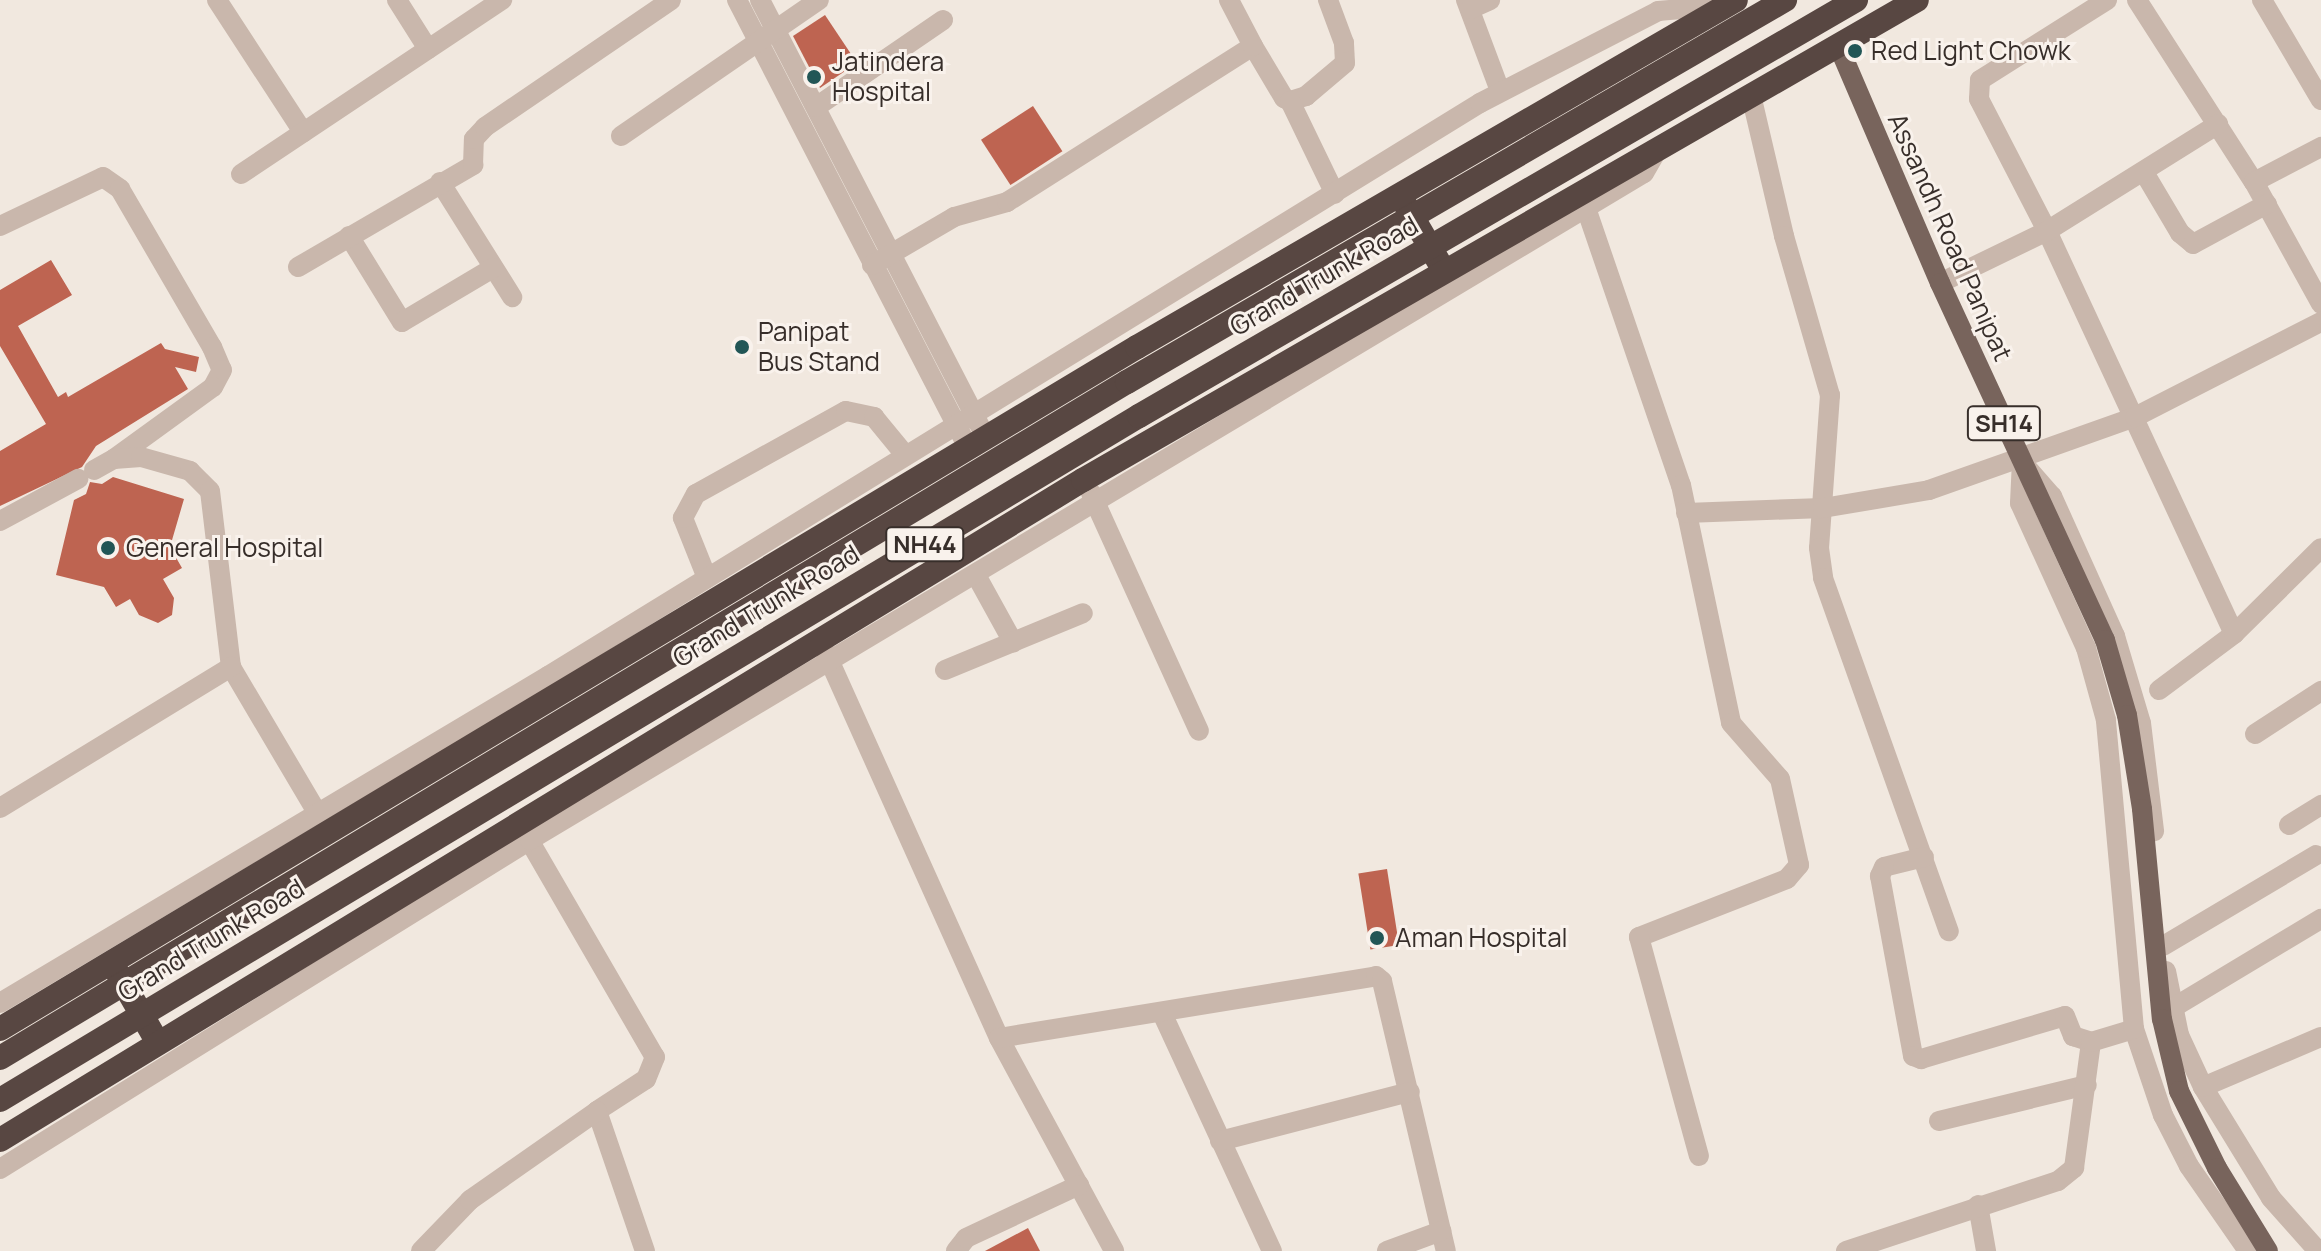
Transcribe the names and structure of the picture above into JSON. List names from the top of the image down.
{
  "streets": {
    "highway": ["Grand Trunk Road", "NH44"],
    "main road": ["Assandh Road Panipat", "SH14"]
  },
  "places": [
    "Red Light Chowk",
    "Jatindera Hospital",
    "Panipat Bus Stand",
    "General Hospital",
    "Aman Hospital"
  ]
}
